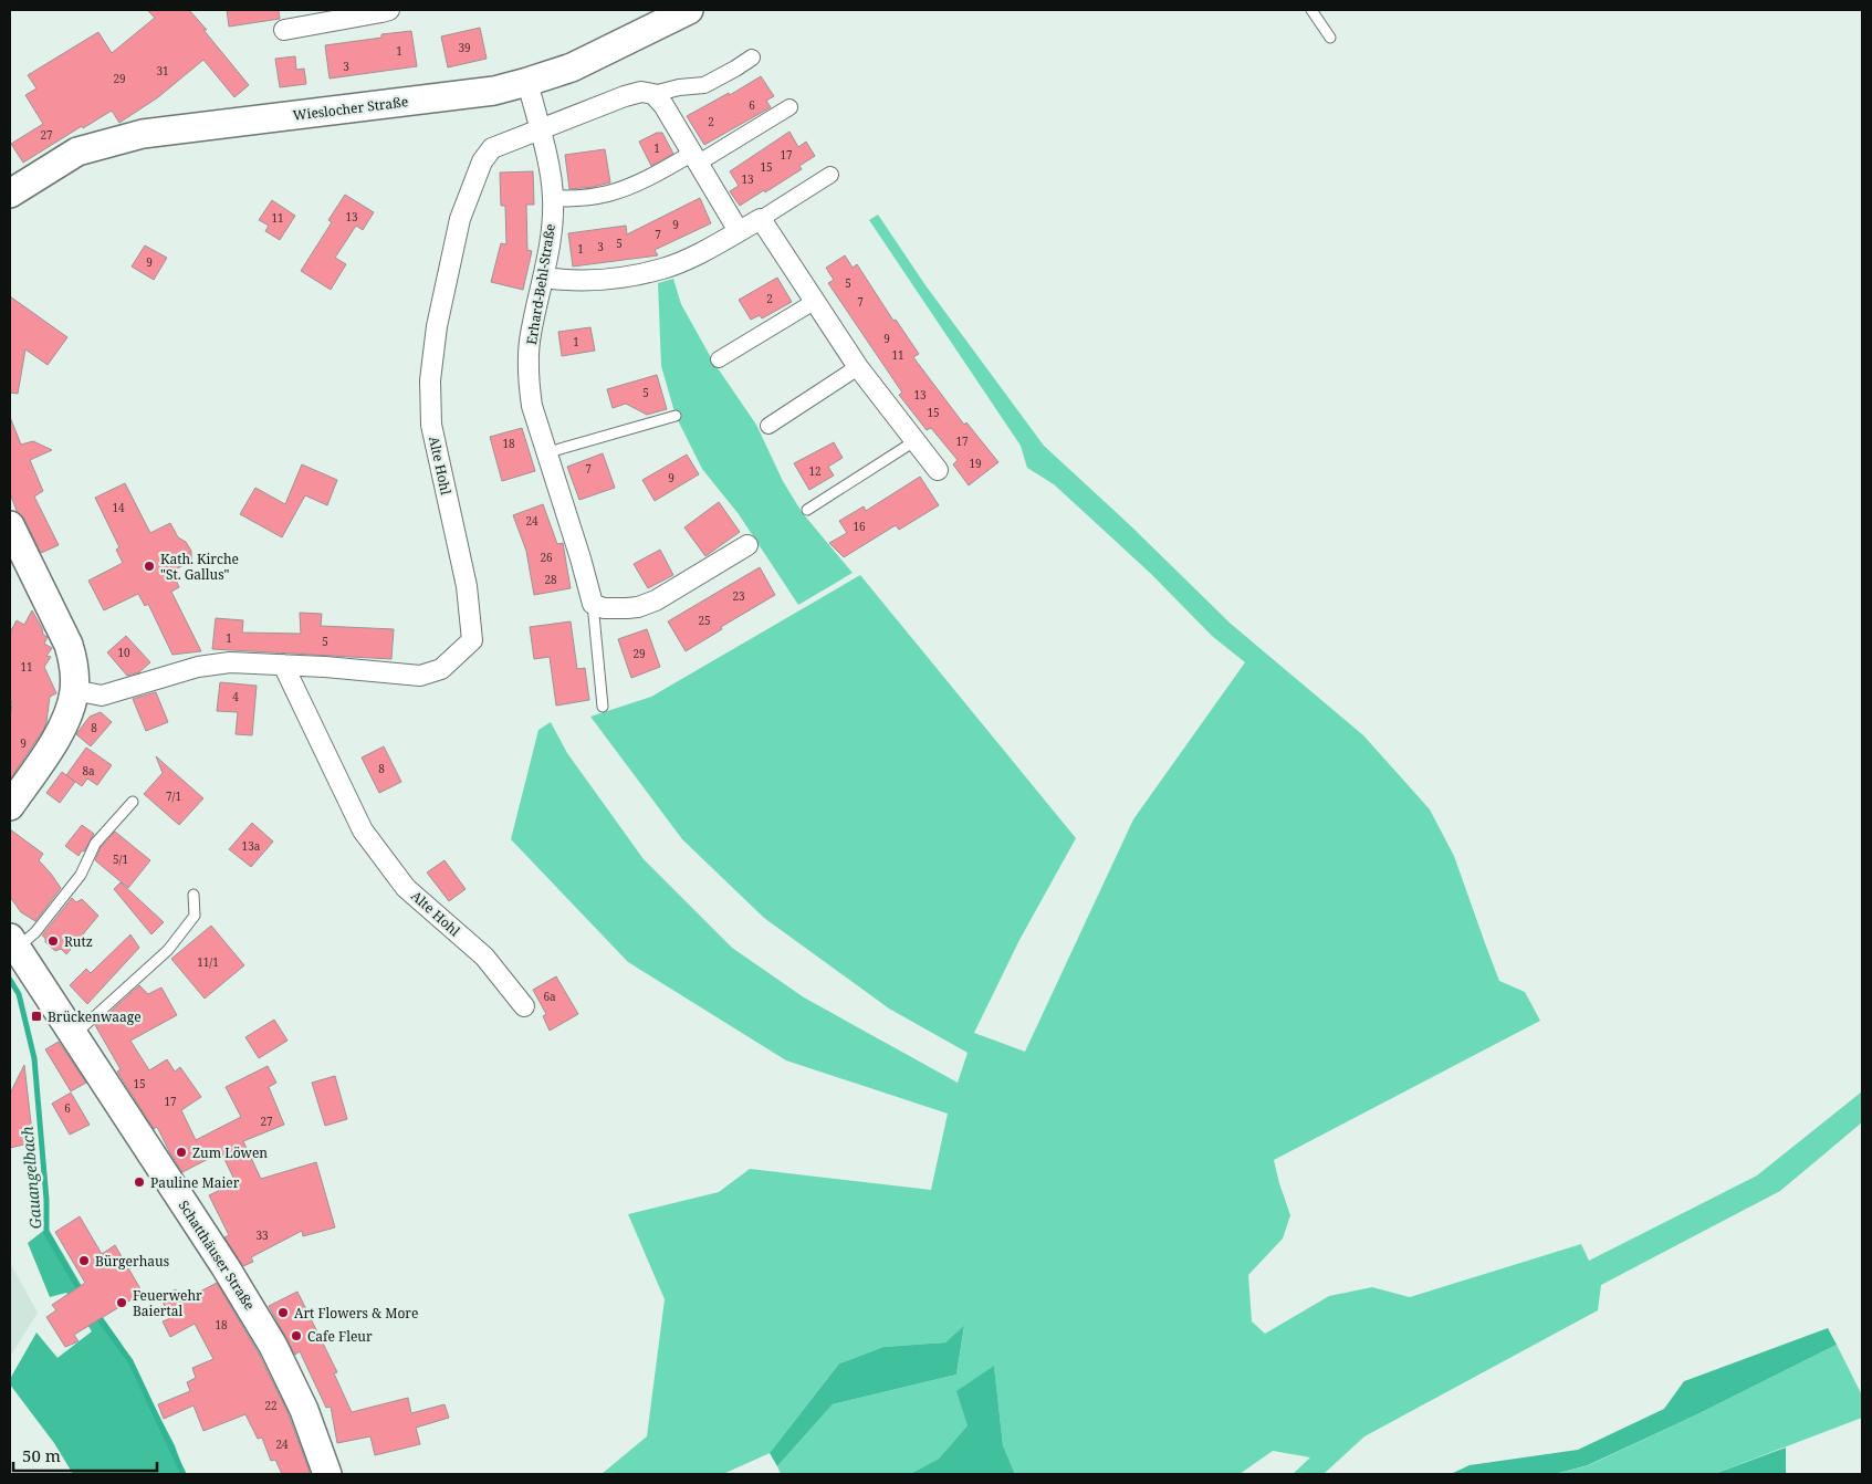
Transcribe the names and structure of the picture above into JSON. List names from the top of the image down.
{
  "streets": {
    "main road": ["Wieslocher Straße", "Schatthäuser Straße"],
    "street": ["Erhard-Behl-Straße", "Alte Hohl"]
  },
  "crossings": [
    ["Wieslocher Straße", "Erhard-Behl-Straße"],
    ["Erhard-Behl-Straße", "Alte Hohl"]
  ],
  "water": ["Gauangelbach"],
  "places": {
    "other": [
      "Kath. Kirche \"St. Gallus\"",
      "Rutz",
      "Zum Löwen",
      "Pauline Maier",
      "Bürgerhaus",
      "Feuerwehr Baiertal",
      "Art Flowers & More",
      "Cafe Fleur"
    ],
    "transit": ["Brückenwaage"]
  },
  "house_numbers": [
    "39",
    "1",
    "3",
    "31",
    "29",
    "6",
    "2",
    "27",
    "1",
    "17",
    "15",
    "13",
    "13",
    "11",
    "9",
    "7",
    "5",
    "3",
    "1",
    "9",
    "5",
    "2",
    "7",
    "9",
    "1",
    "11",
    "5",
    "13",
    "15",
    "17",
    "18",
    "19",
    "7",
    "12",
    "9",
    "14",
    "24",
    "16",
    "26",
    "28",
    "23",
    "25",
    "1",
    "5",
    "10",
    "29",
    "11",
    "4",
    "8",
    "9",
    "8",
    "8a",
    "7/1",
    "13a",
    "5/1",
    "11/1",
    "6a",
    "15",
    "17",
    "6",
    "27",
    "33",
    "18",
    "22",
    "24"
  ],
  "scale_bar": "50 m"
}
